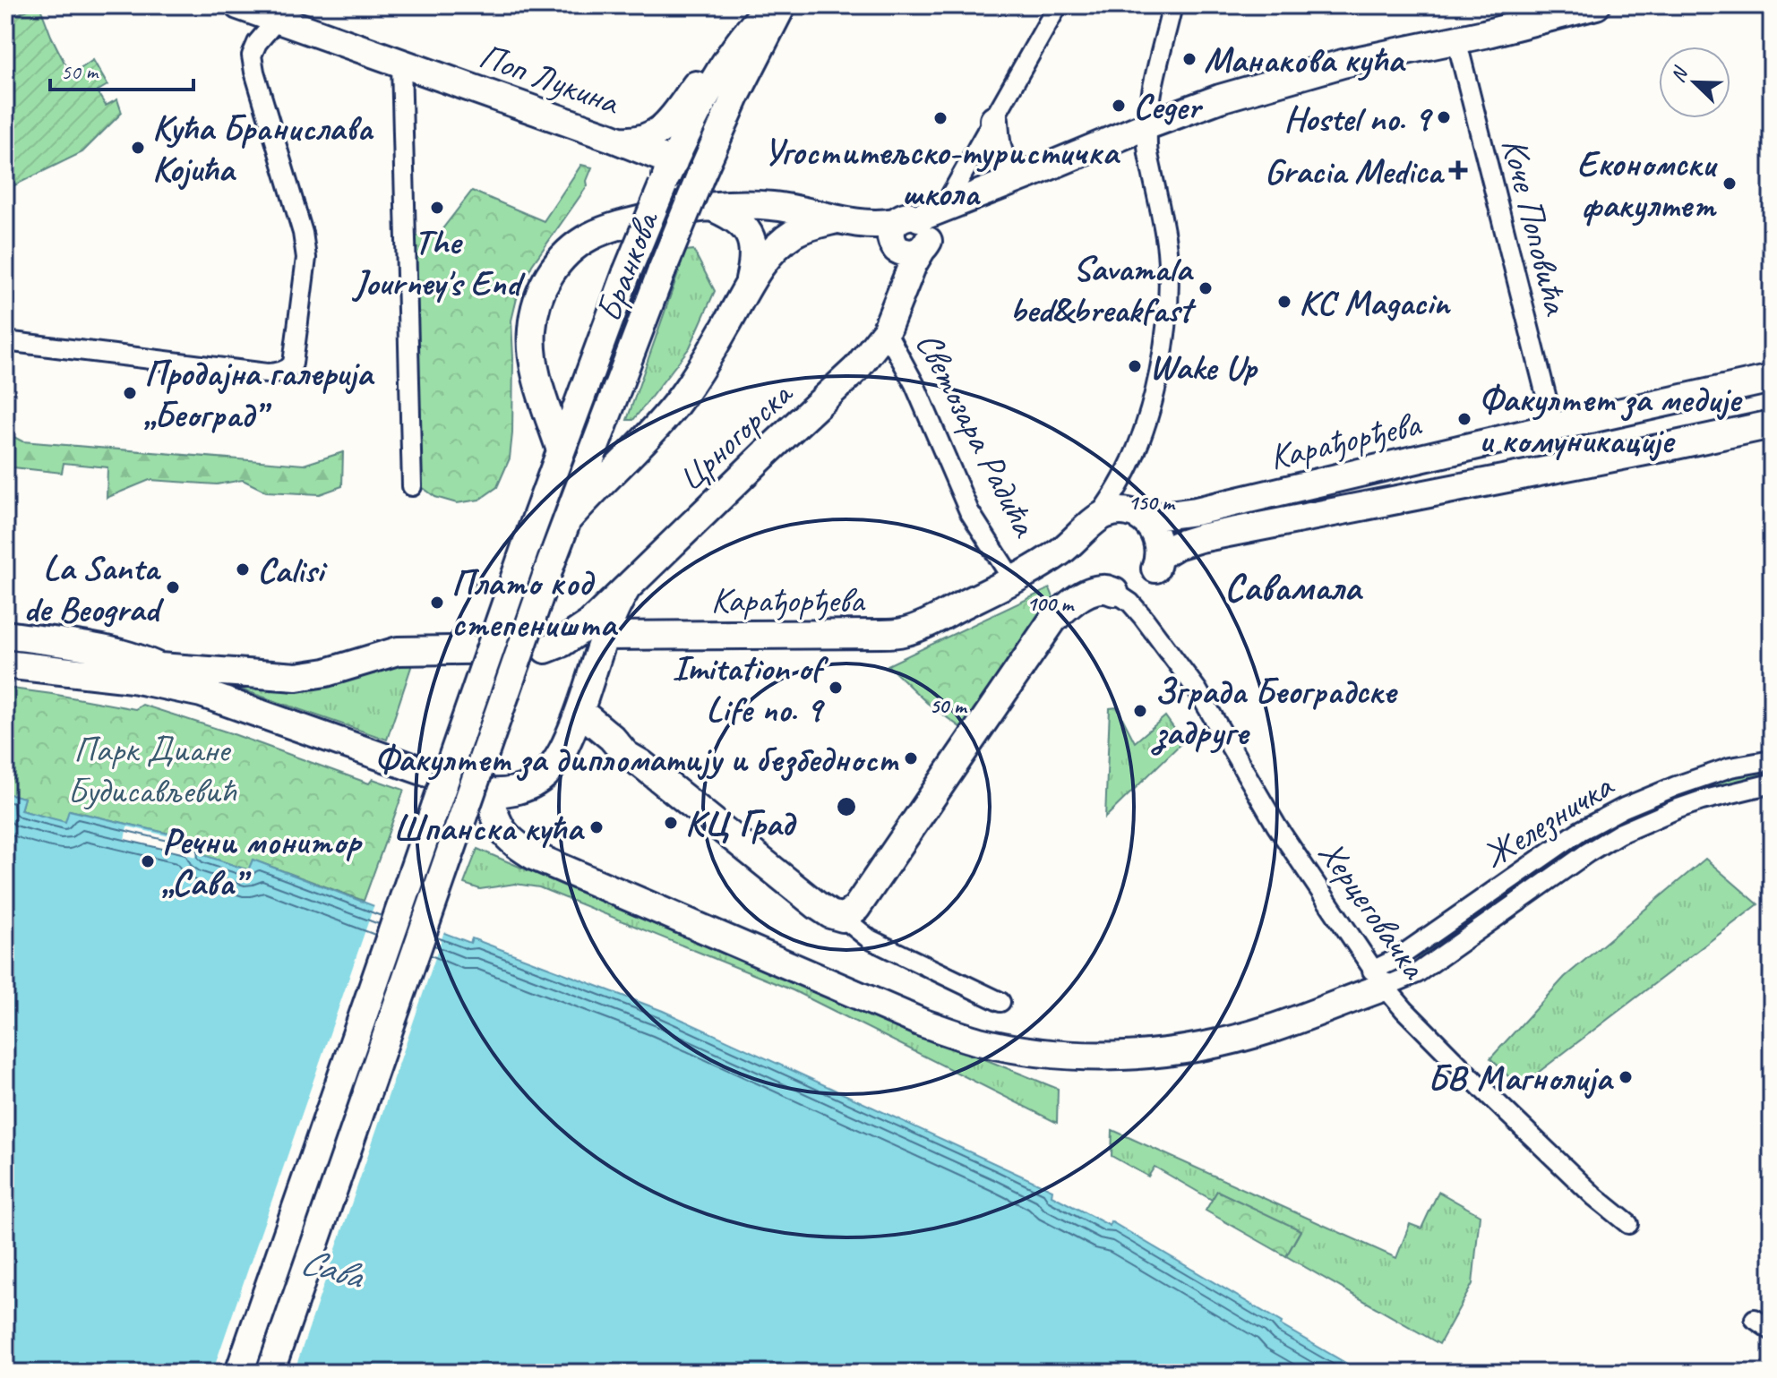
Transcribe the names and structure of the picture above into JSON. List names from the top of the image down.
{
  "streets": {
    "main road": [
      "Поп Лукина",
      "Бранкова",
      "Светозара Радића",
      "Црногорска",
      "Карађорђева"
    ],
    "street": ["Коче Поповића", "Железничка", "Херцеговачка"]
  },
  "crossings": [
    ["Поп Лукина", "Бранкова"],
    ["Коче Поповића", "Карађорђева"],
    ["Светозара Радића", "Црногорска"],
    ["Светозара Радића", "Карађорђева"],
    ["Црногорска", "Карађорђева"],
    ["Железничка", "Херцеговачка"]
  ],
  "districts": ["Савамала"],
  "water": ["Сава"],
  "parks": ["Парк Диане Будисављевић"],
  "places": {
    "other": [
      "Манакова кућа",
      "Ceger",
      "Hostel no. 9",
      "Угоститељско-туристичка школа",
      "Кућа Бранислава Којића",
      "Економски факултет",
      "The Journey's End",
      "Savamala bed&breakfast",
      "KC Magacin",
      "Wake Up",
      "Продајна галерија „Београд”",
      "Факултет за медије и комуникације",
      "Calisi",
      "La Santa de Beograd",
      "Плато код степеништа",
      "Imitation of Life no. 9",
      "Зграда Београдске задруге",
      "Факултет за дипломатију и безбедност",
      "КЦ Град",
      "Шпанска кућа",
      "Речни монитор „Сава”",
      "БВ Магнолија"
    ],
    "health": ["Gracia Medica"]
  },
  "scale_bar": "50 m",
  "north": "top left",
  "rings": ["150 m", "100 m", "50 m"]
}
